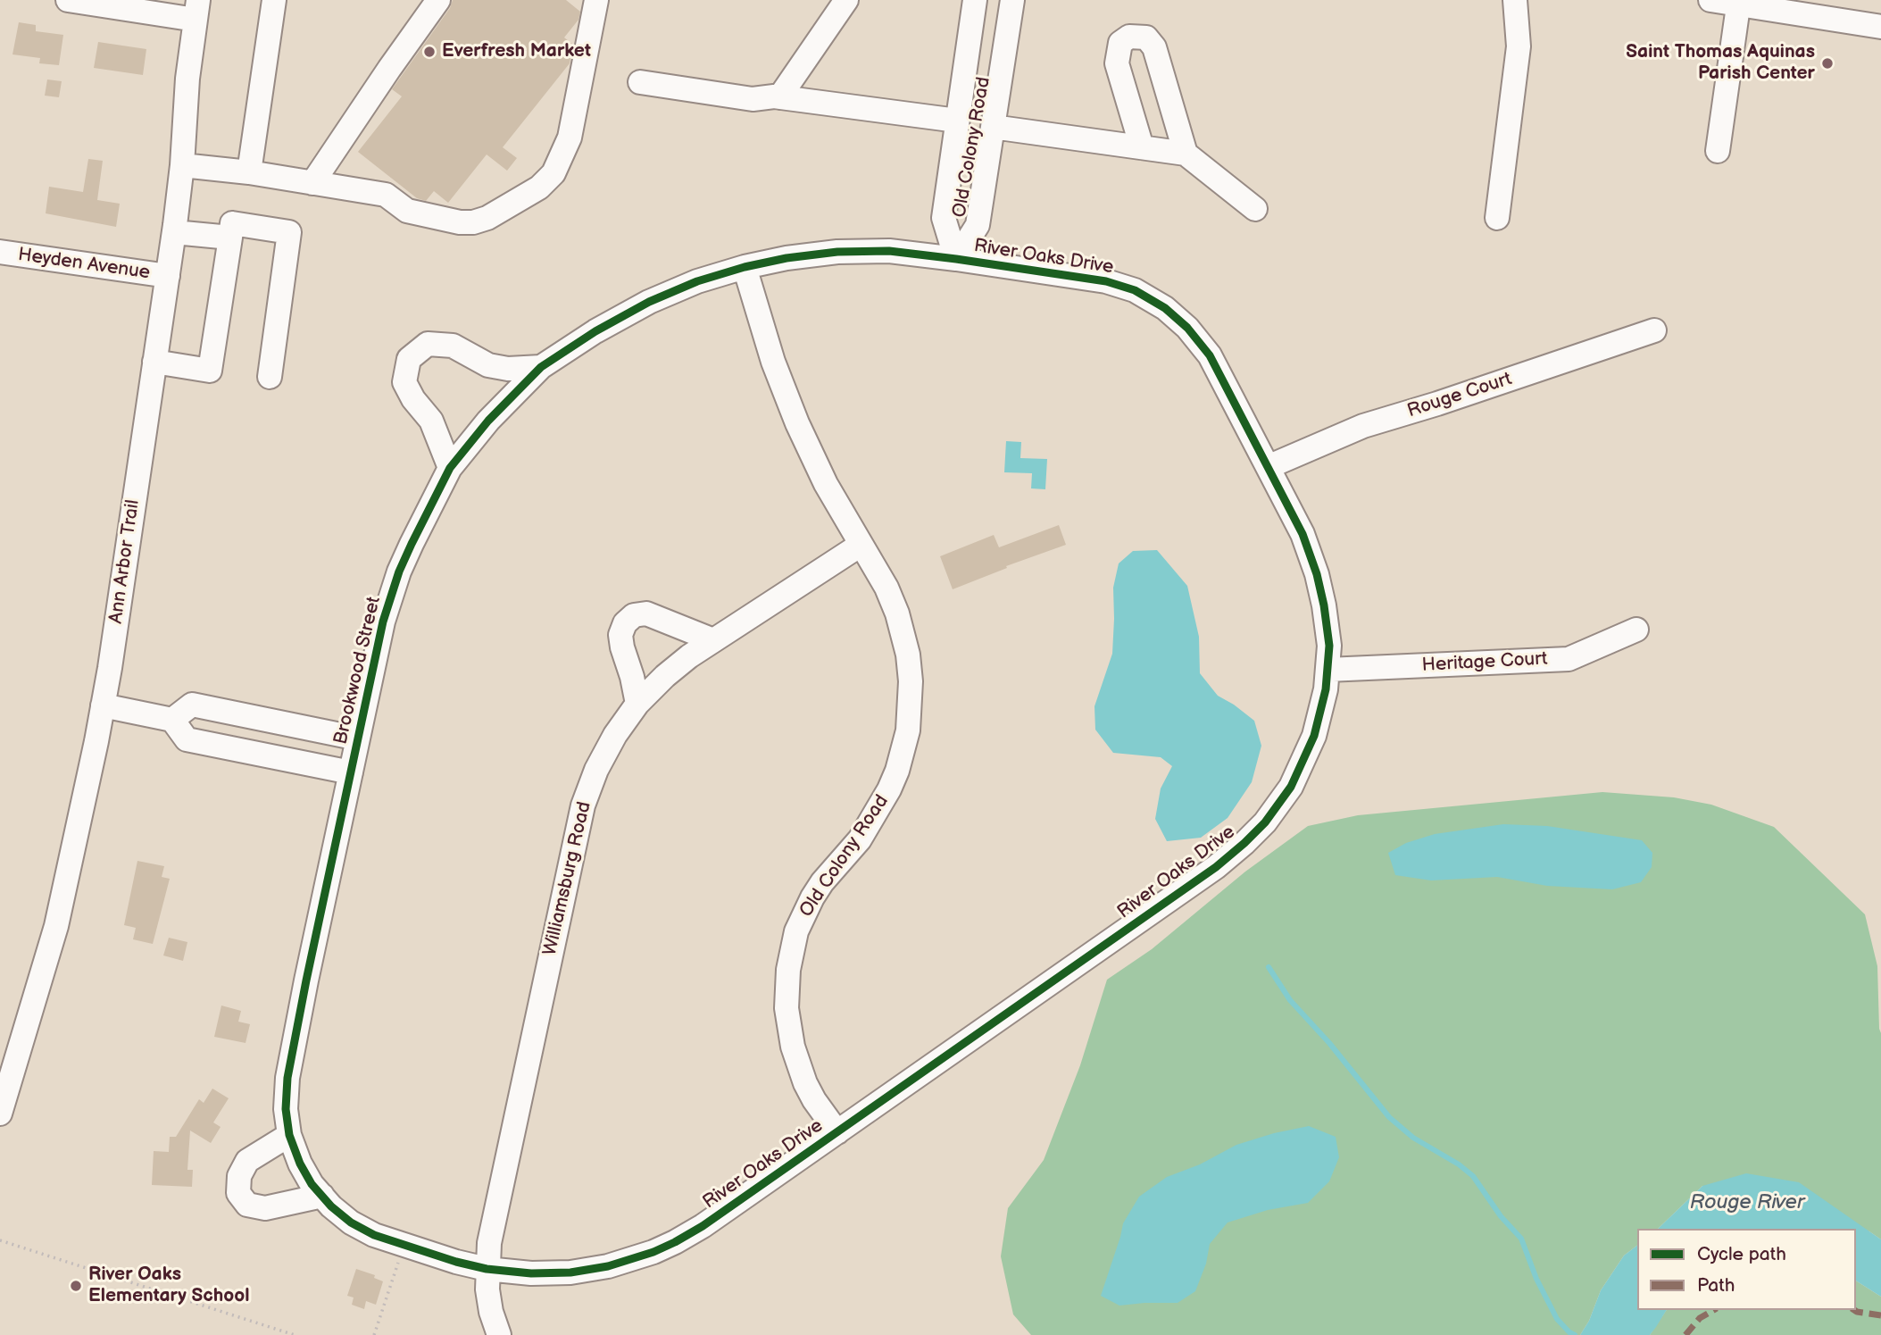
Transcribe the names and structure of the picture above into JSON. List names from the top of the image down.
{
  "streets": {
    "street": [
      "Old Colony Road",
      "River Oaks Drive",
      "Heyden Avenue",
      "Rouge Court",
      "Ann Arbor Trail",
      "Heritage Court",
      "Brookwood Street",
      "Williamsburg Road"
    ]
  },
  "crossings": [
    ["Old Colony Road", "River Oaks Drive"],
    ["Old Colony Road", "Brookwood Street"],
    ["Old Colony Road", "Williamsburg Road"],
    ["River Oaks Drive", "Rouge Court"],
    ["River Oaks Drive", "Heritage Court"],
    ["River Oaks Drive", "Brookwood Street"],
    ["River Oaks Drive", "Williamsburg Road"],
    ["Heyden Avenue", "Ann Arbor Trail"],
    ["Brookwood Street", "Williamsburg Road"]
  ],
  "water": ["Rouge River"],
  "places": ["Everfresh Market", "Saint Thomas Aquinas Parish Center", "River Oaks Elementary School"],
  "legend": ["Cycle path", "Path"]
}
